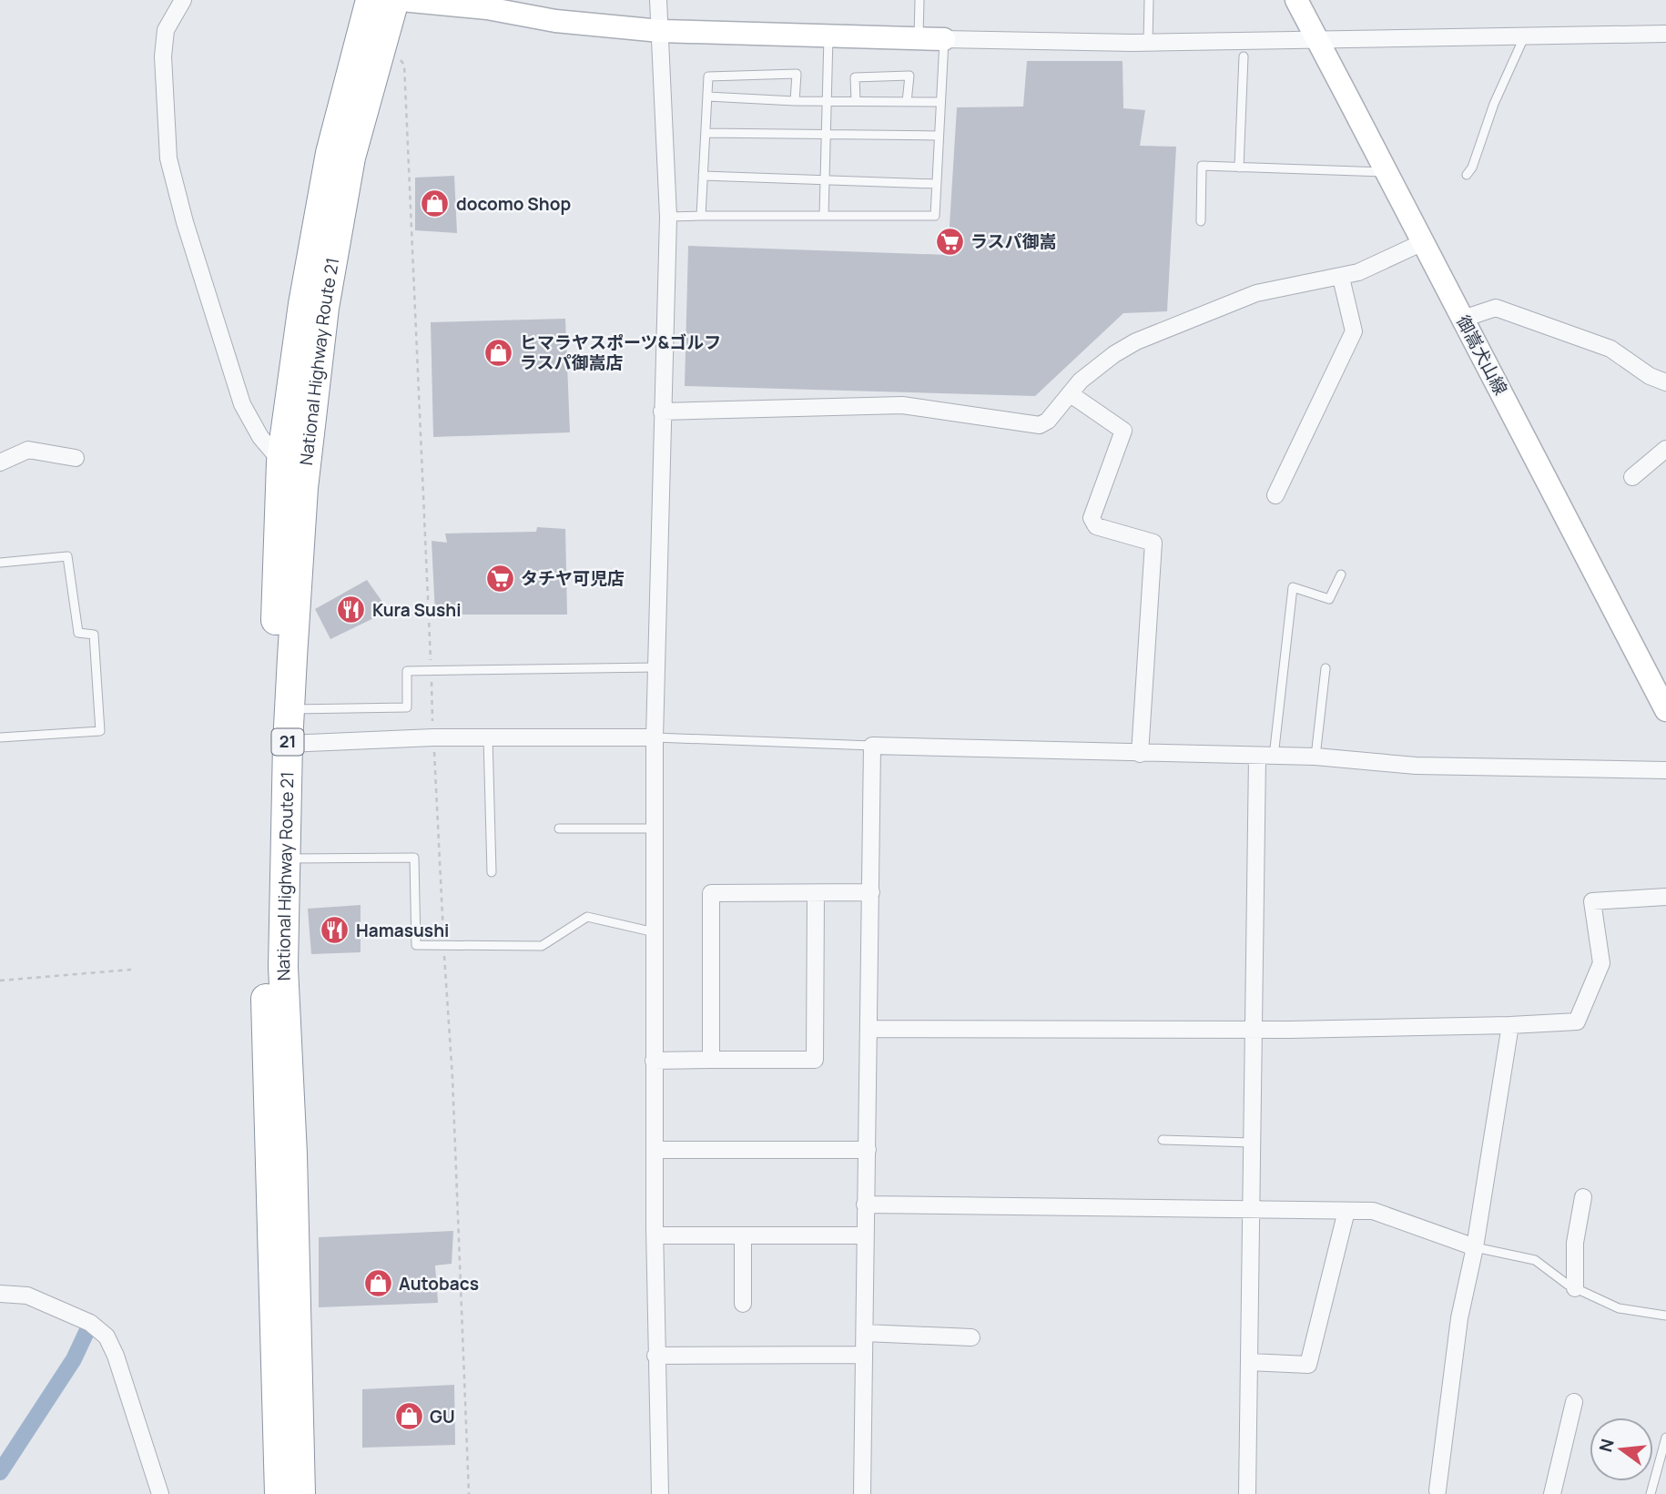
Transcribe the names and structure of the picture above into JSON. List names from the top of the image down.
{
  "streets": {
    "highway": ["National Highway Route 21", "21"],
    "main road": ["御嵩犬山線"]
  },
  "places": {
    "shop": [
      "docomo Shop",
      "ヒマラヤスポーツ&ゴルフ ラスパ御嵩店",
      "Autobacs",
      "GU"
    ],
    "supermarket": ["ラスパ御嵩", "タチヤ可児店"],
    "restaurant": ["Kura Sushi", "Hamasushi"]
  },
  "north": "left"
}
